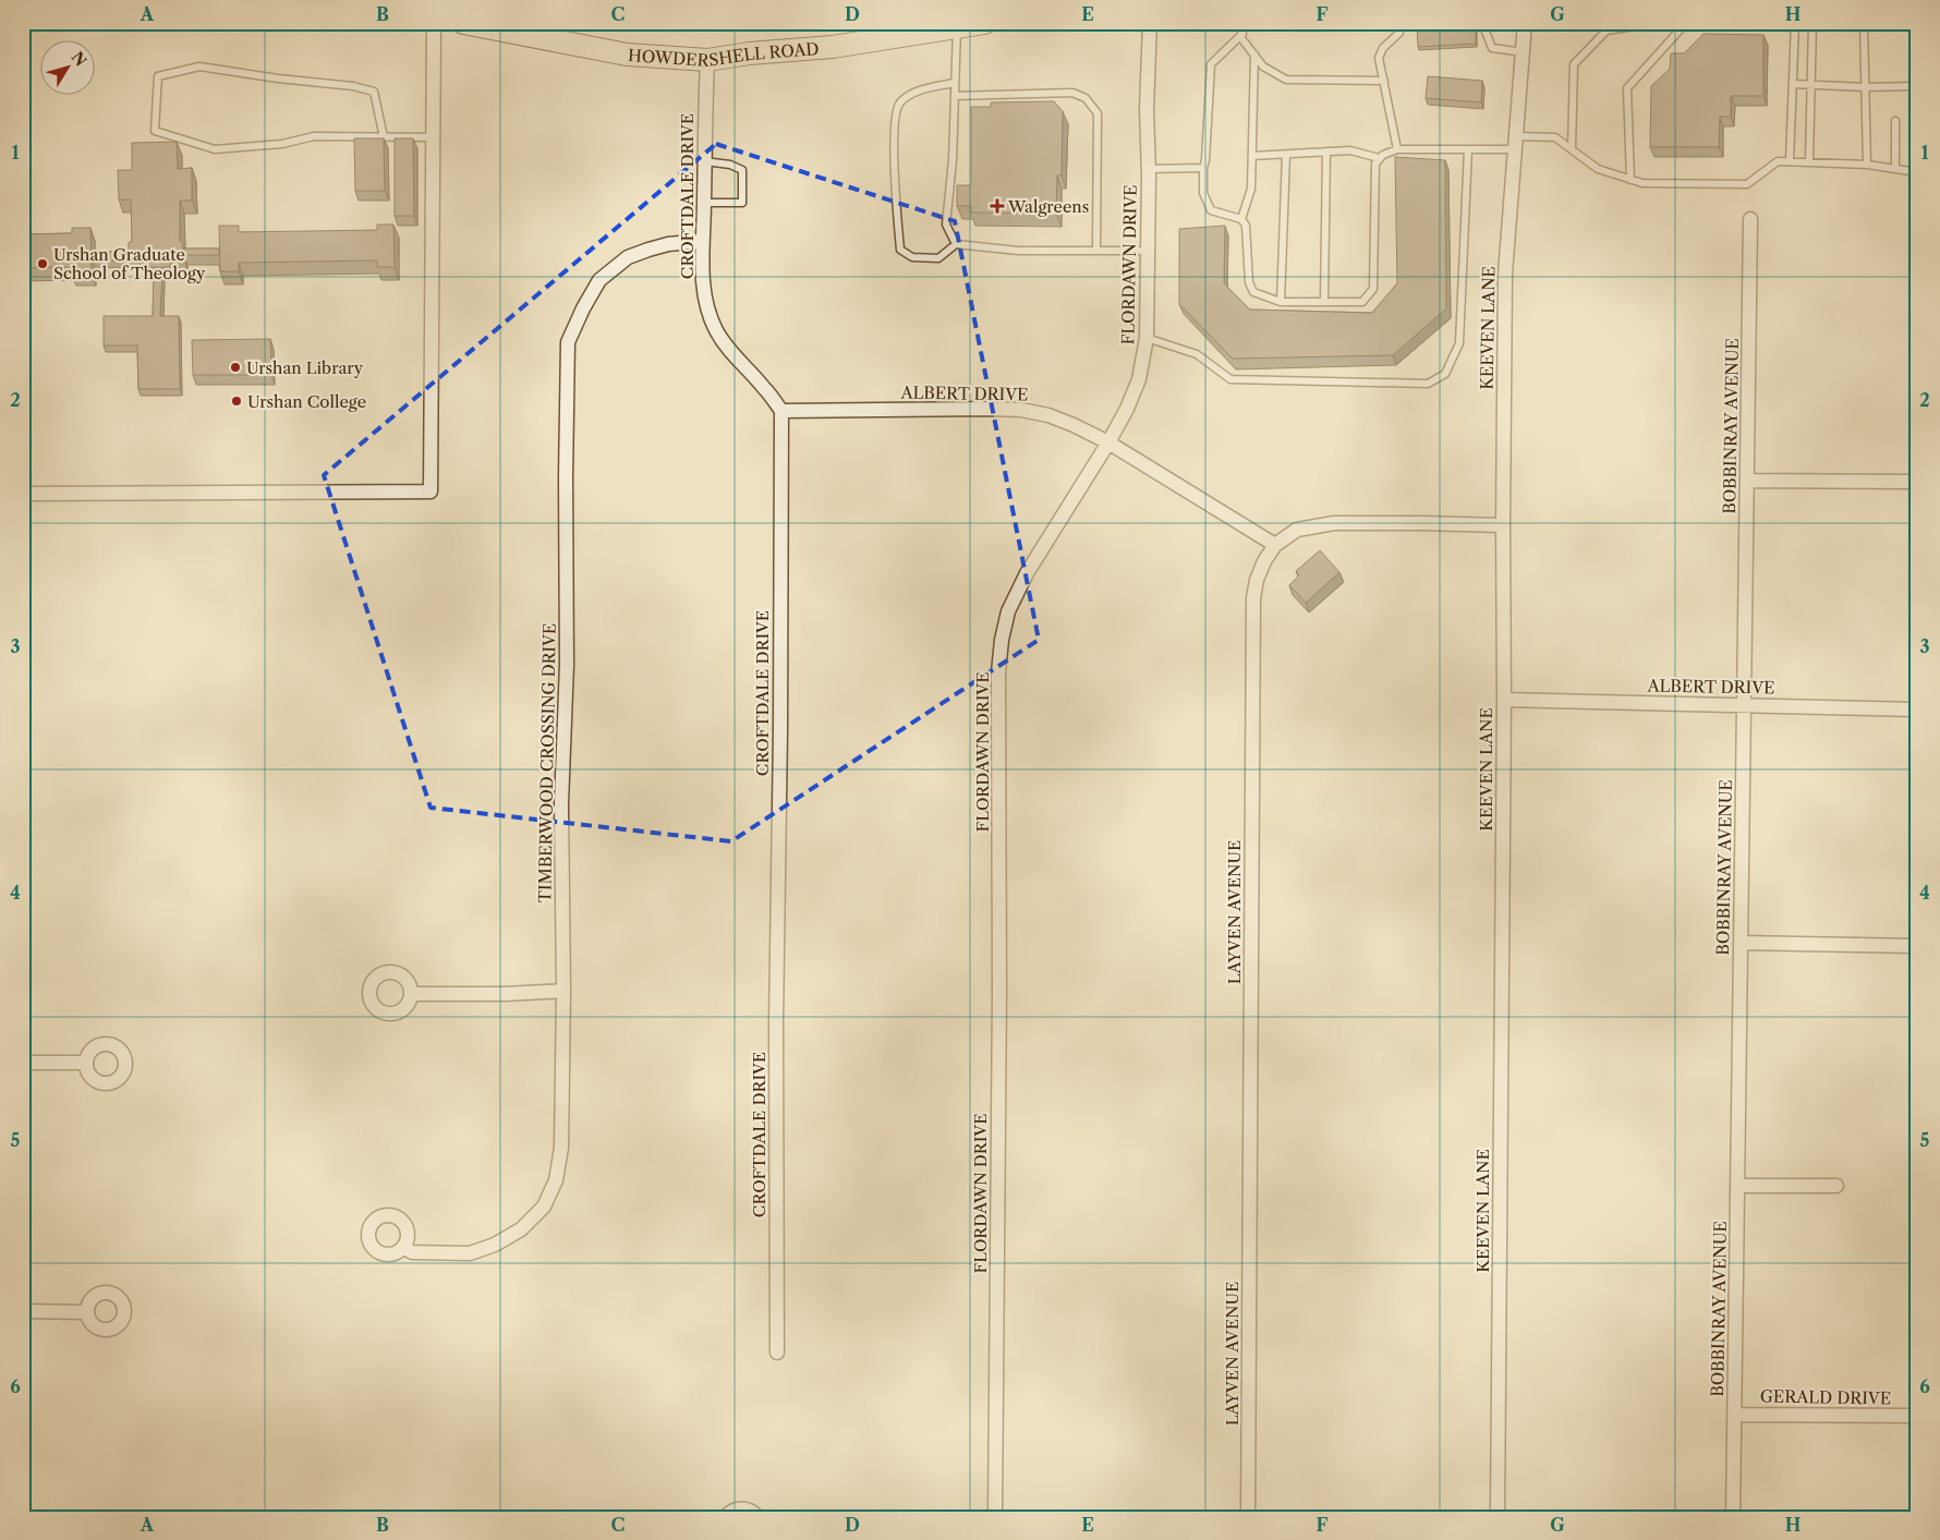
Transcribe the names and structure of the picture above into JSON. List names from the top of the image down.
{
  "streets": {
    "main road": ["HOWDERSHELL ROAD"],
    "street": [
      "CROFTDALE DRIVE",
      "FLORDAWN DRIVE",
      "KEEVEN LANE",
      "ALBERT DRIVE",
      "BOBBINRAY AVENUE",
      "TIMBERWOOD CROSSING DRIVE",
      "LAYVEN AVENUE",
      "GERALD DRIVE"
    ]
  },
  "crossings": [
    ["HOWDERSHELL ROAD", "CROFTDALE DRIVE"],
    ["CROFTDALE DRIVE", "ALBERT DRIVE"],
    ["CROFTDALE DRIVE", "TIMBERWOOD CROSSING DRIVE"],
    ["FLORDAWN DRIVE", "ALBERT DRIVE"],
    ["KEEVEN LANE", "ALBERT DRIVE"],
    ["KEEVEN LANE", "LAYVEN AVENUE"],
    ["ALBERT DRIVE", "BOBBINRAY AVENUE"],
    ["ALBERT DRIVE", "LAYVEN AVENUE"],
    ["BOBBINRAY AVENUE", "GERALD DRIVE"]
  ],
  "places": {
    "health": ["Walgreens"],
    "other": ["Urshan Graduate School of Theology", "Urshan Library", "Urshan College"]
  },
  "north": "top right",
  "grid": {
    "columns": [
      "A",
      "B",
      "C",
      "D",
      "E",
      "F",
      "G",
      "H"
    ],
    "rows": [
      "1",
      "2",
      "3",
      "4",
      "5",
      "6"
    ]
  }
}
